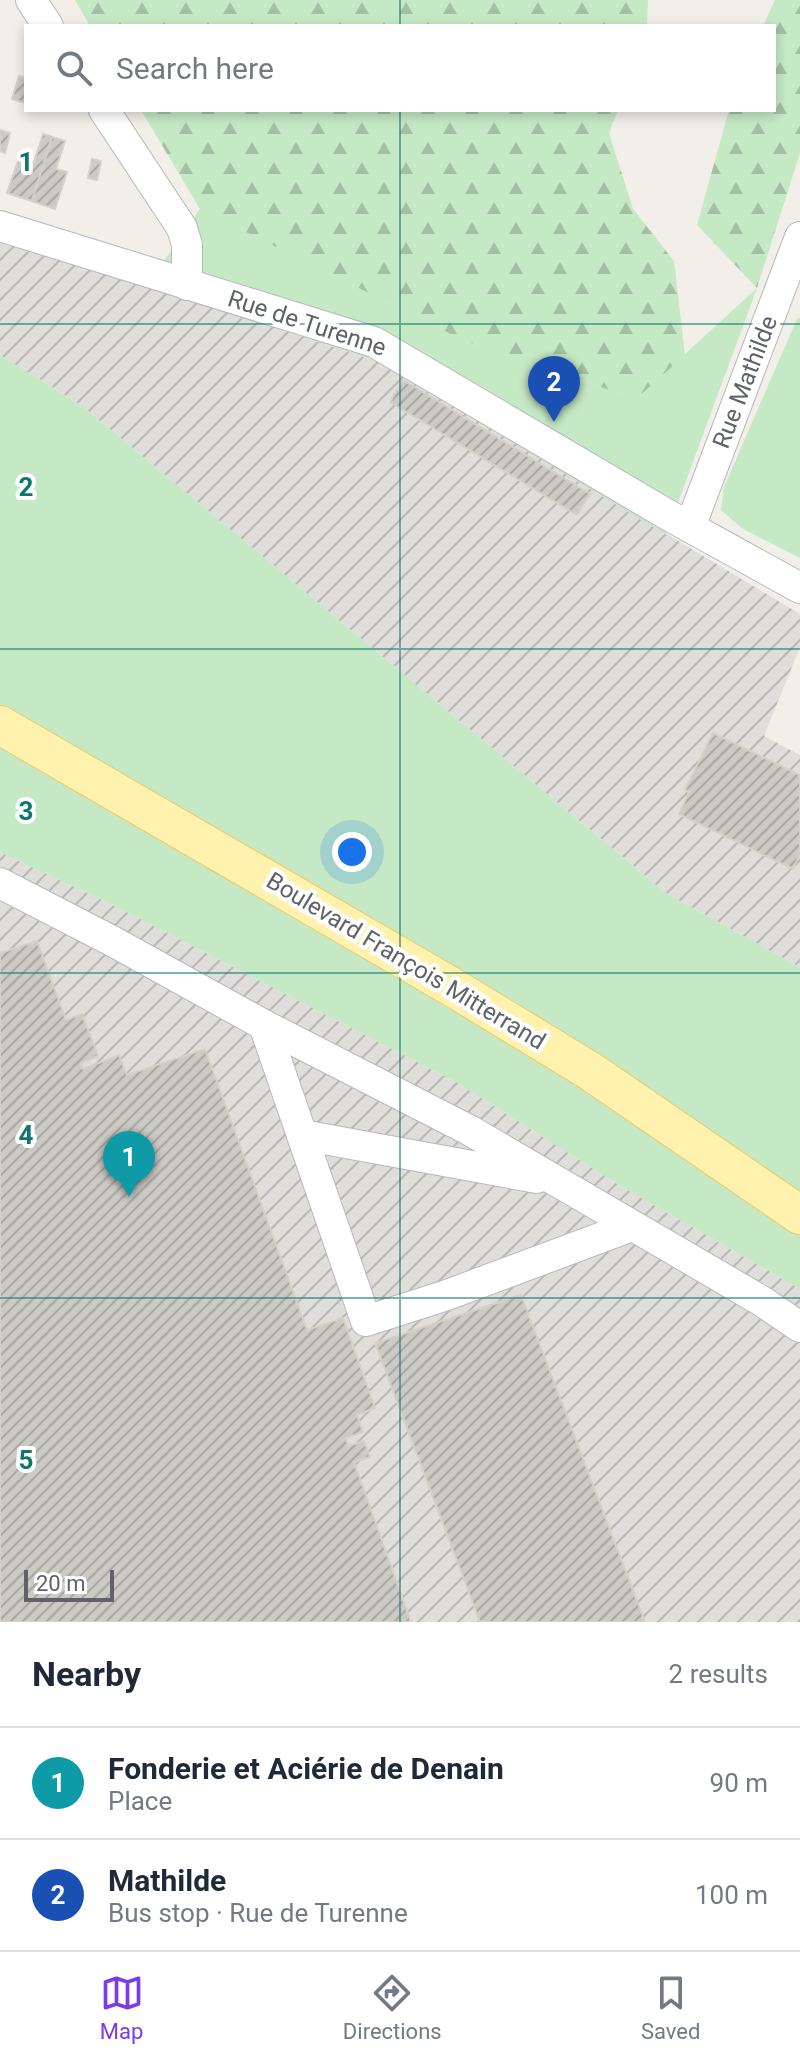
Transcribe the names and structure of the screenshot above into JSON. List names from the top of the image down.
{
  "streets": {
    "main road": ["Boulevard François Mitterrand"],
    "street": ["Rue de Turenne", "Rue Mathilde"]
  },
  "crossings": [
    ["Rue de Turenne", "Rue Mathilde"]
  ],
  "scale_bar": "20 m",
  "page": {
    "search": "Search here",
    "pins": ["2", "1"],
    "scale": "20 m",
    "heading": ["Nearby", "2 results"],
    "list": [
      {
        "mark": "1",
        "name": "Fonderie et Aciérie de Denain",
        "note": "Place",
        "value": "90 m"
      },
      {
        "mark": "2",
        "name": "Mathilde",
        "note": "Bus stop · Rue de Turenne",
        "value": "100 m"
      }
    ],
    "nav": ["Map", "Directions", "Saved"]
  },
  "grid": {
    "rows": [
      "1",
      "2",
      "3",
      "4",
      "5"
    ]
  }
}
